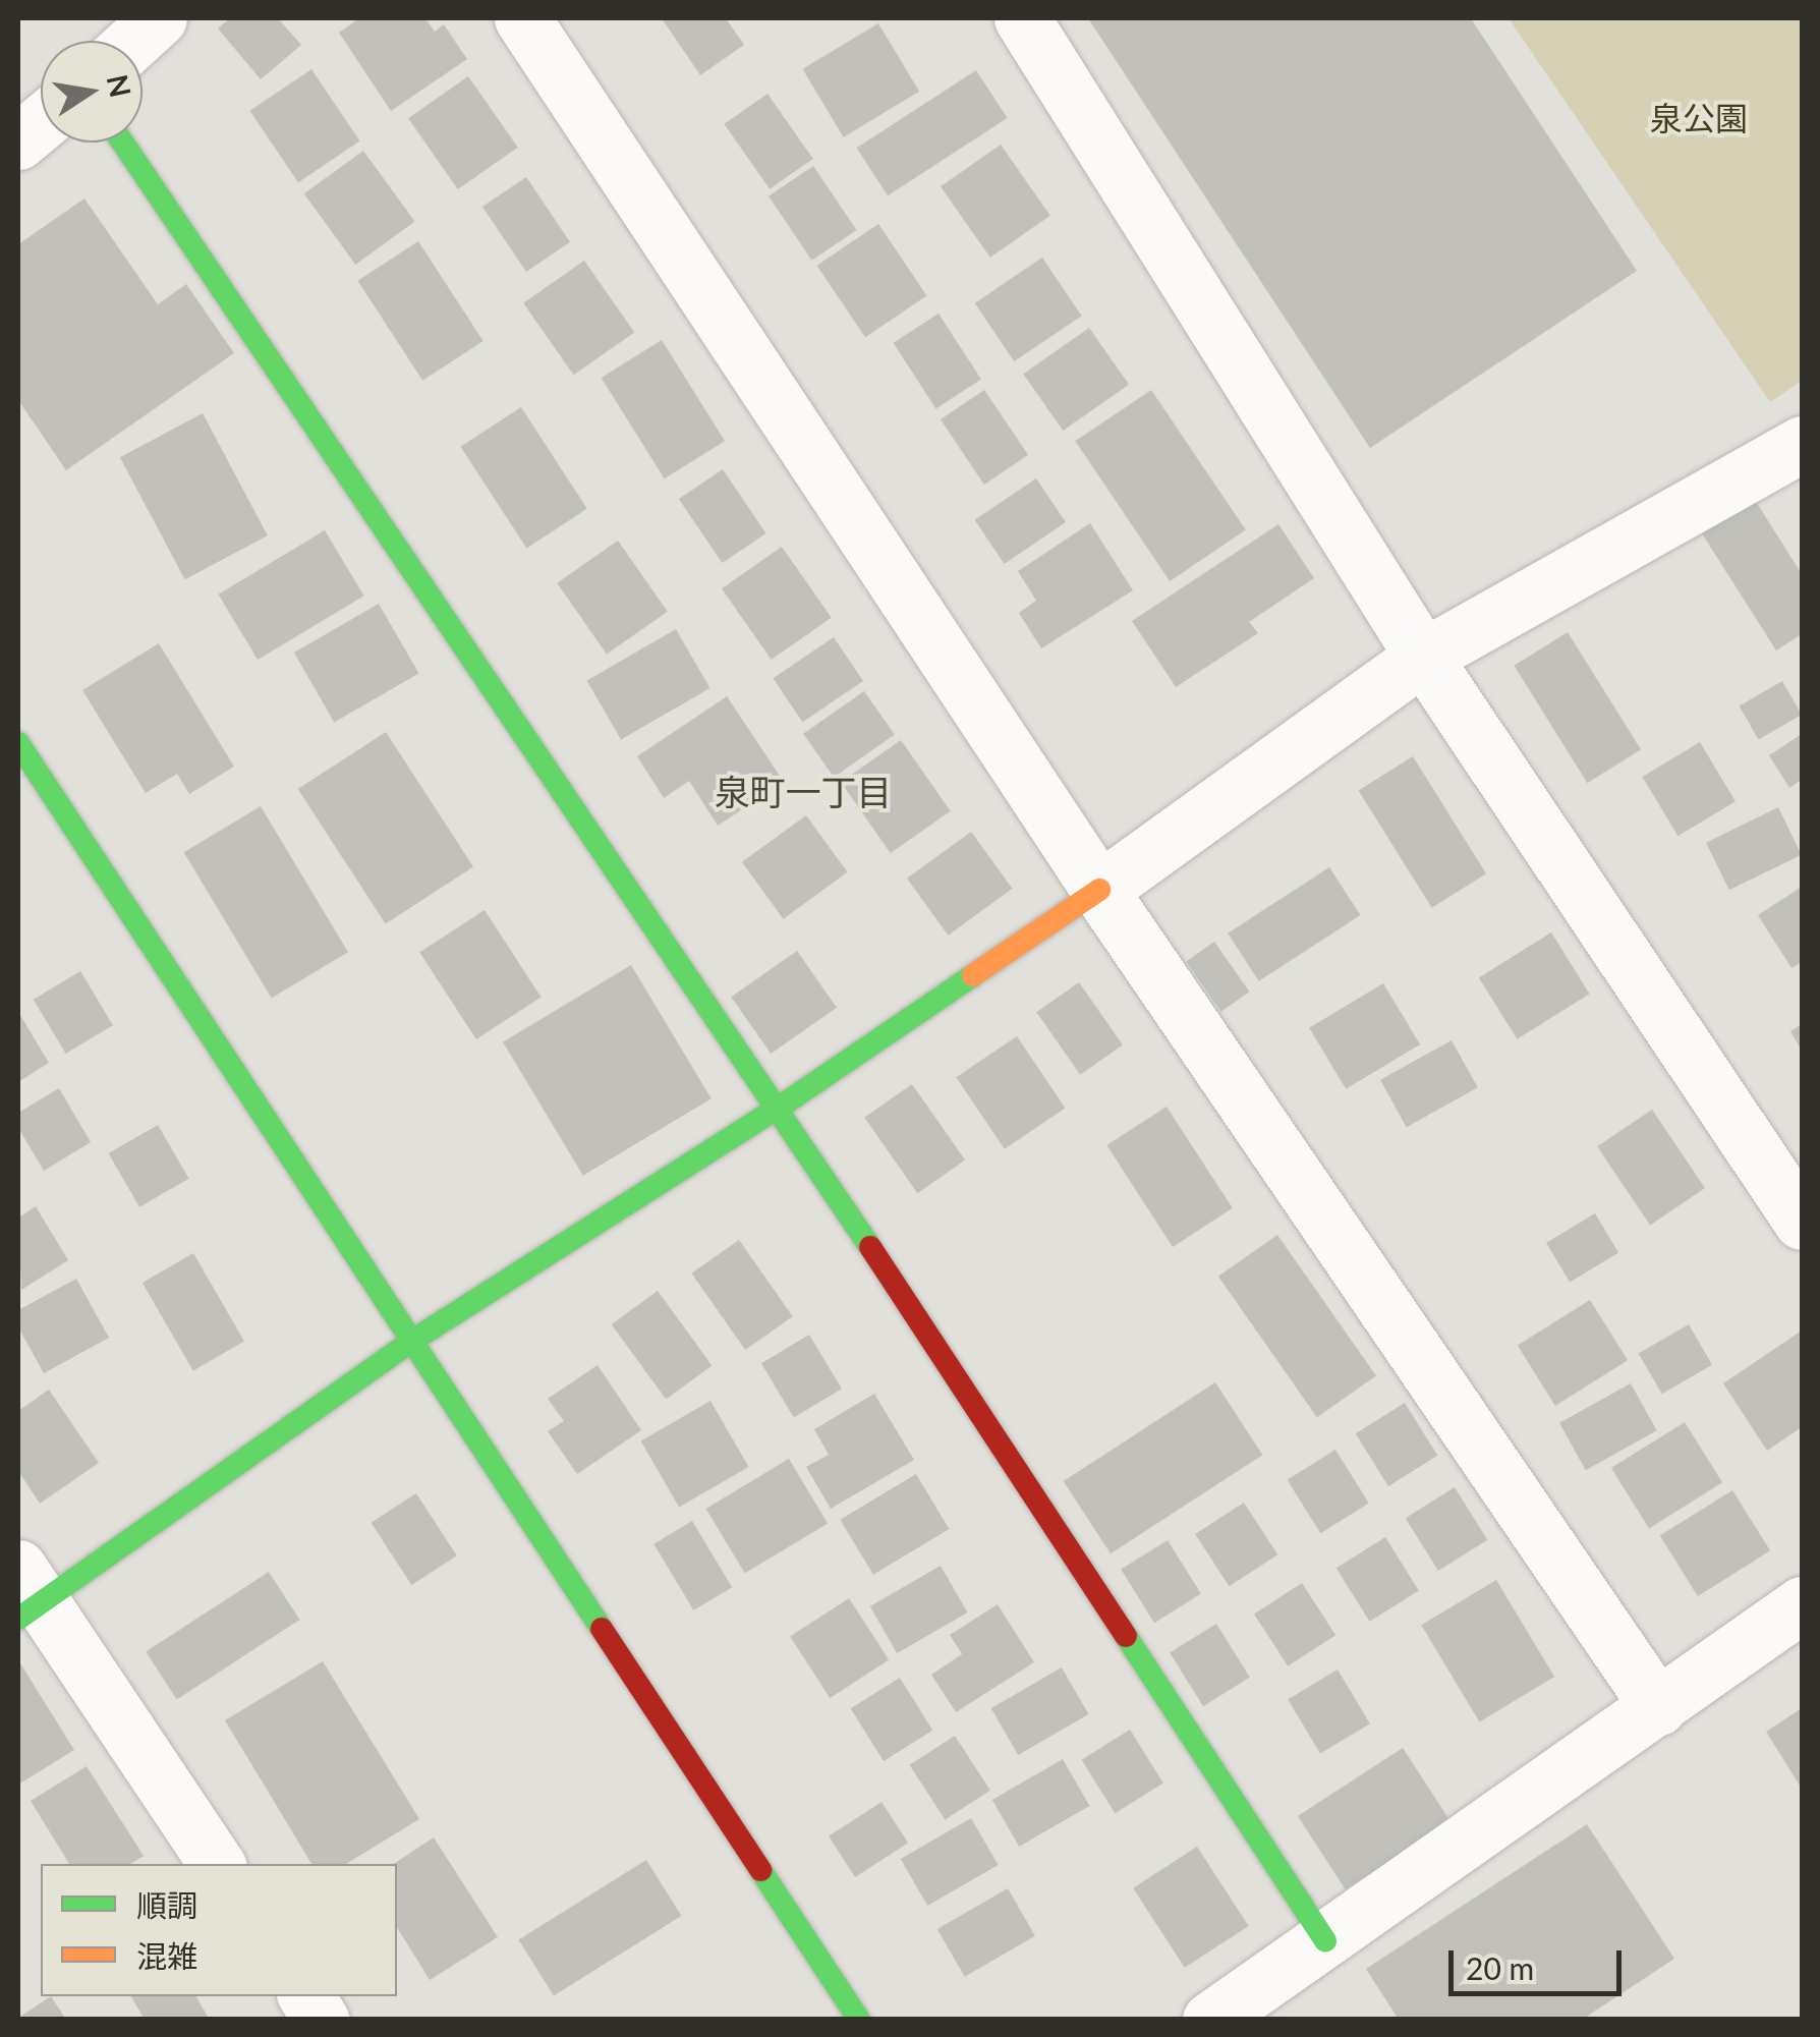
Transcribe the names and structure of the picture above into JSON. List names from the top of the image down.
{
  "districts": ["泉町一丁目"],
  "parks": ["泉公園"],
  "legend": ["順調", "混雑"],
  "scale_bar": "20 m",
  "north": "right"
}
